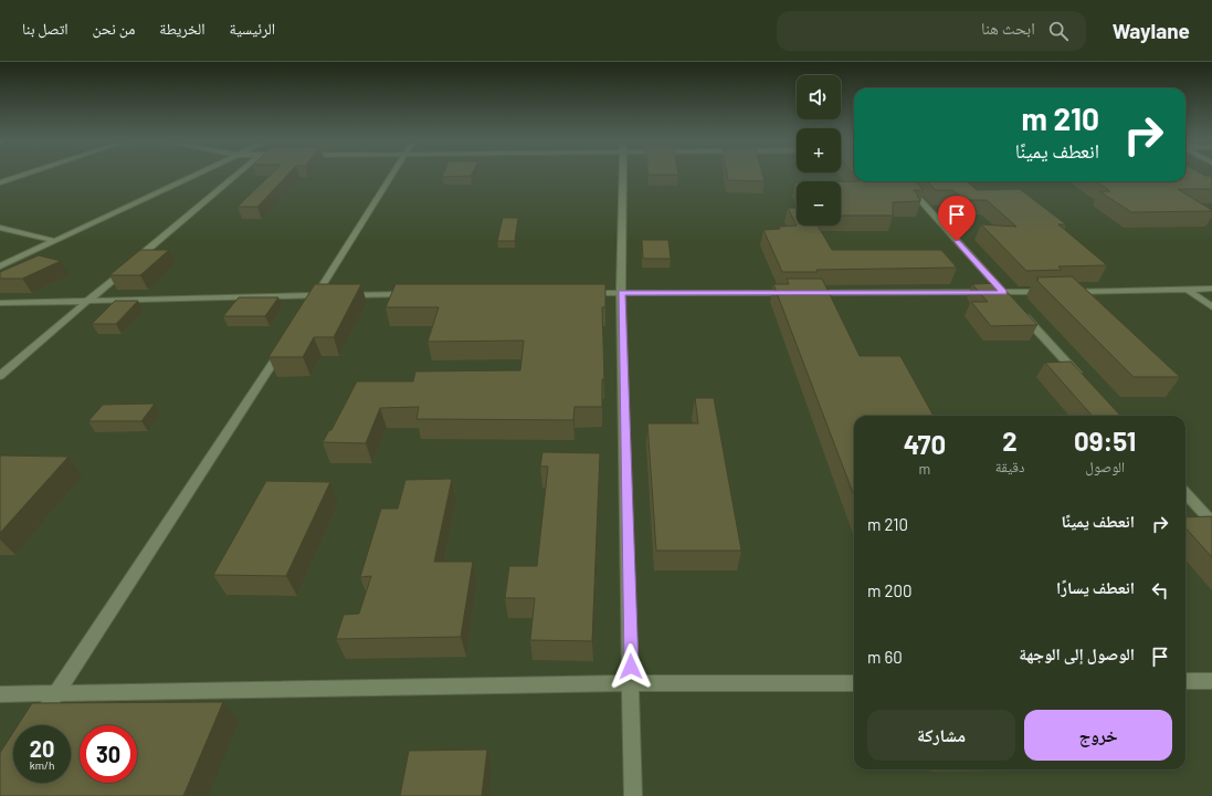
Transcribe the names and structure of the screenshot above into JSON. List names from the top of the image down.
{
  "page": {
    "header": "Waylane",
    "search": "ابحث هنا",
    "nav": [
      "الرئيسية",
      "الخريطة",
      "من نحن",
      "اتصل بنا"
    ],
    "map_buttons": ["+", "−"],
    "turn": ["210 m", "انعطف يمينًا"],
    "eta": [
      "09:51",
      "الوصول",
      "2",
      "دقيقة",
      "470",
      "m"
    ],
    "list": [
      {
        "name": "انعطف يمينًا",
        "value": "210 m"
      },
      {
        "name": "انعطف يسارًا",
        "value": "200 m"
      },
      {
        "name": "الوصول إلى الوجهة",
        "value": "60 m"
      }
    ],
    "buttons": ["خروج", "مشاركة"],
    "speed": "20 km/h",
    "limit": "30"
  }
}
